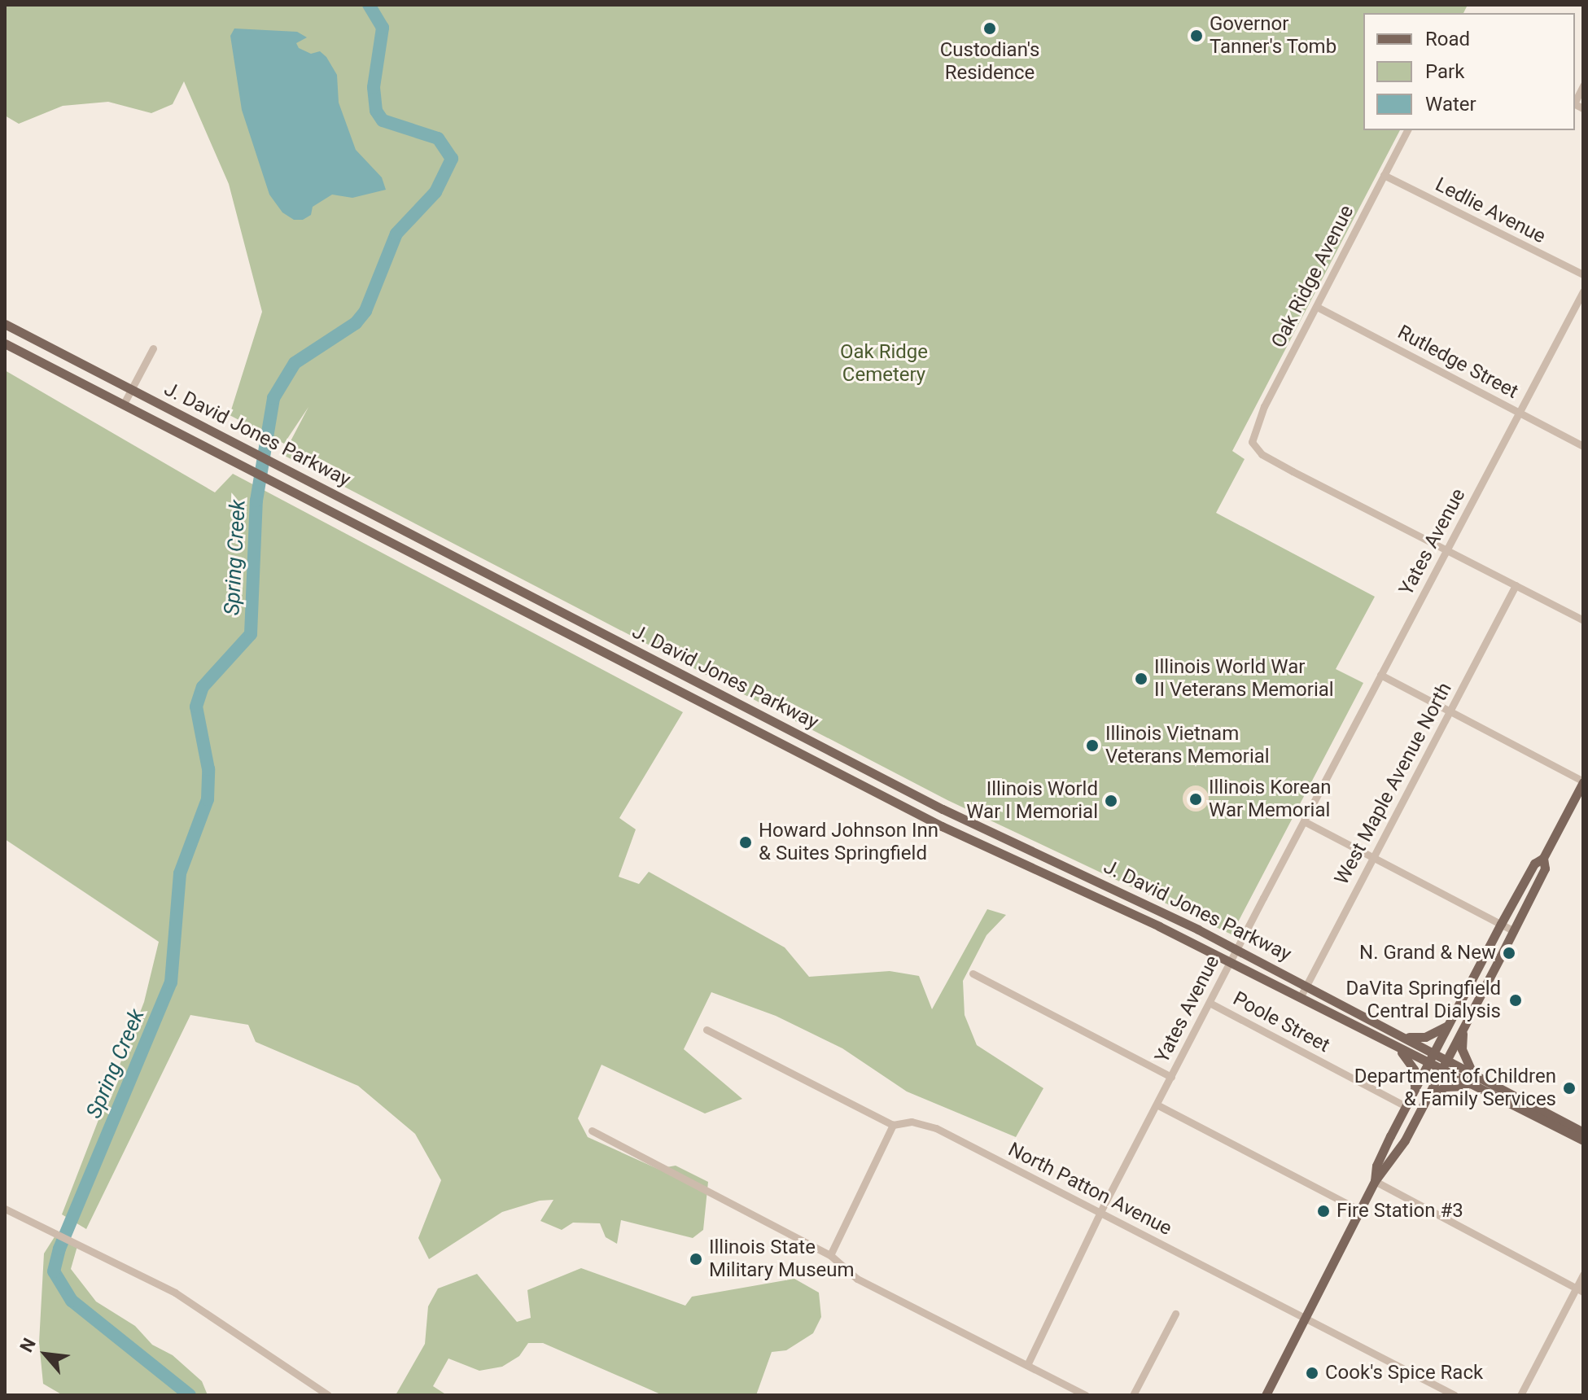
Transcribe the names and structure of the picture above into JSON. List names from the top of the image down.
{
  "streets": {
    "main road": ["J. David Jones Parkway"],
    "street": [
      "Ledlie Avenue",
      "Oak Ridge Avenue",
      "Rutledge Street",
      "Yates Avenue",
      "West Maple Avenue North",
      "Poole Street",
      "North Patton Avenue"
    ]
  },
  "crossings": [
    ["Ledlie Avenue", "Oak Ridge Avenue"],
    ["Oak Ridge Avenue", "Rutledge Street"],
    ["Oak Ridge Avenue", "Yates Avenue"],
    ["Rutledge Street", "Yates Avenue"],
    ["J. David Jones Parkway", "Yates Avenue"],
    ["J. David Jones Parkway", "West Maple Avenue North"],
    ["Yates Avenue", "Poole Street"],
    ["Yates Avenue", "North Patton Avenue"]
  ],
  "water": ["Spring Creek"],
  "parks": ["Oak Ridge Cemetery"],
  "places": [
    "Custodian's Residence",
    "Governor Tanner's Tomb",
    "Illinois World War II Veterans Memorial",
    "Illinois Vietnam Veterans Memorial",
    "Illinois Korean War Memorial",
    "Illinois World War I Memorial",
    "Howard Johnson Inn & Suites Springfield",
    "N. Grand & New",
    "DaVita Springfield Central Dialysis",
    "Department of Children & Family Services",
    "Fire Station #3",
    "Illinois State Military Museum",
    "Cook's Spice Rack"
  ],
  "legend": ["Road", "Park", "Water"],
  "north": "top left"
}
